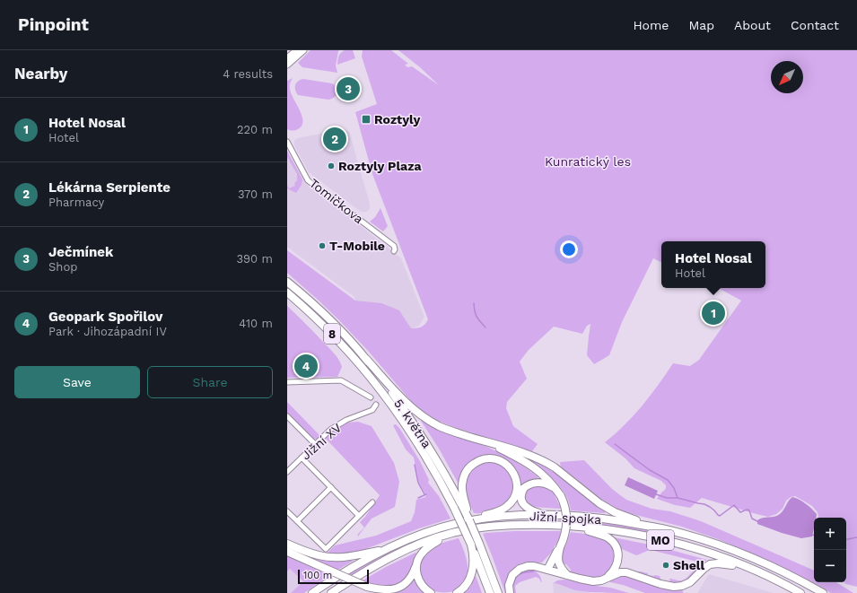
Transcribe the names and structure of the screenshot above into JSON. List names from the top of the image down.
{
  "streets": {
    "highway": [
      "8",
      "5. května",
      "Jižní spojka",
      "MO"
    ],
    "street": ["Tomíčkova", "Jižní XV"]
  },
  "crossings": [
    ["5. května", "Jižní spojka"]
  ],
  "parks": ["Kunratický les"],
  "places": {
    "transit": ["Roztyly"],
    "other": ["Roztyly Plaza", "T-Mobile", "Shell"]
  },
  "scale_bar": "100 m",
  "north": "bottom left",
  "page": {
    "header": "Pinpoint",
    "nav": [
      "Home",
      "Map",
      "About",
      "Contact"
    ],
    "heading": ["Nearby", "4 results"],
    "pins": [
      "3",
      "2",
      "1",
      "4"
    ],
    "list": [
      {
        "mark": "1",
        "name": "Hotel Nosal",
        "note": "Hotel",
        "value": "220 m"
      },
      {
        "mark": "2",
        "name": "Lékárna Serpiente",
        "note": "Pharmacy",
        "value": "370 m"
      },
      {
        "mark": "3",
        "name": "Ječmínek",
        "note": "Shop",
        "value": "390 m"
      },
      {
        "mark": "4",
        "name": "Geopark Spořilov",
        "note": "Park · Jihozápadní IV",
        "value": "410 m"
      }
    ],
    "popup": ["Hotel Nosal", "Hotel"],
    "buttons": ["Save", "Share"],
    "map_buttons": ["+", "−"],
    "scale": "100 m"
  }
}
